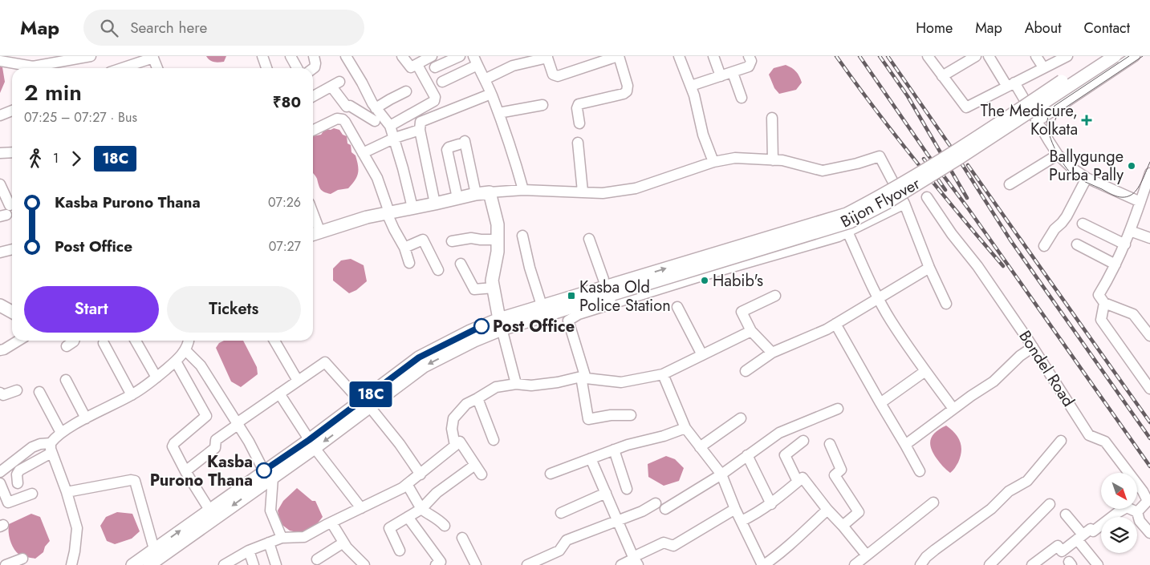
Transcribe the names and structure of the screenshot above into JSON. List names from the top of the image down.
{
  "streets": {
    "main road": ["Bijon Flyover"],
    "street": ["Bondel Road"]
  },
  "places": {
    "health": ["The Medicure, Kolkata"],
    "other": [
      "Ballygunge Purba Pally",
      "Habib's",
      "Post Office",
      "Kasba Purono Thana"
    ],
    "transit": ["Kasba Old Police Station"]
  },
  "lines": ["bus line 18C"],
  "north": "bottom right",
  "page": {
    "header": "Map",
    "search": "Search here",
    "nav": [
      "Home",
      "Map",
      "About",
      "Contact"
    ],
    "on_map": "18C",
    "heading": ["2 min", "07:25 – 07:27 · Bus", "₹80"],
    "legs": ["1", "18C"],
    "list": [
      {
        "name": "Kasba Purono Thana",
        "value": "07:26"
      },
      {
        "name": "Post Office",
        "value": "07:27"
      }
    ],
    "buttons": ["Start", "Tickets"]
  }
}
